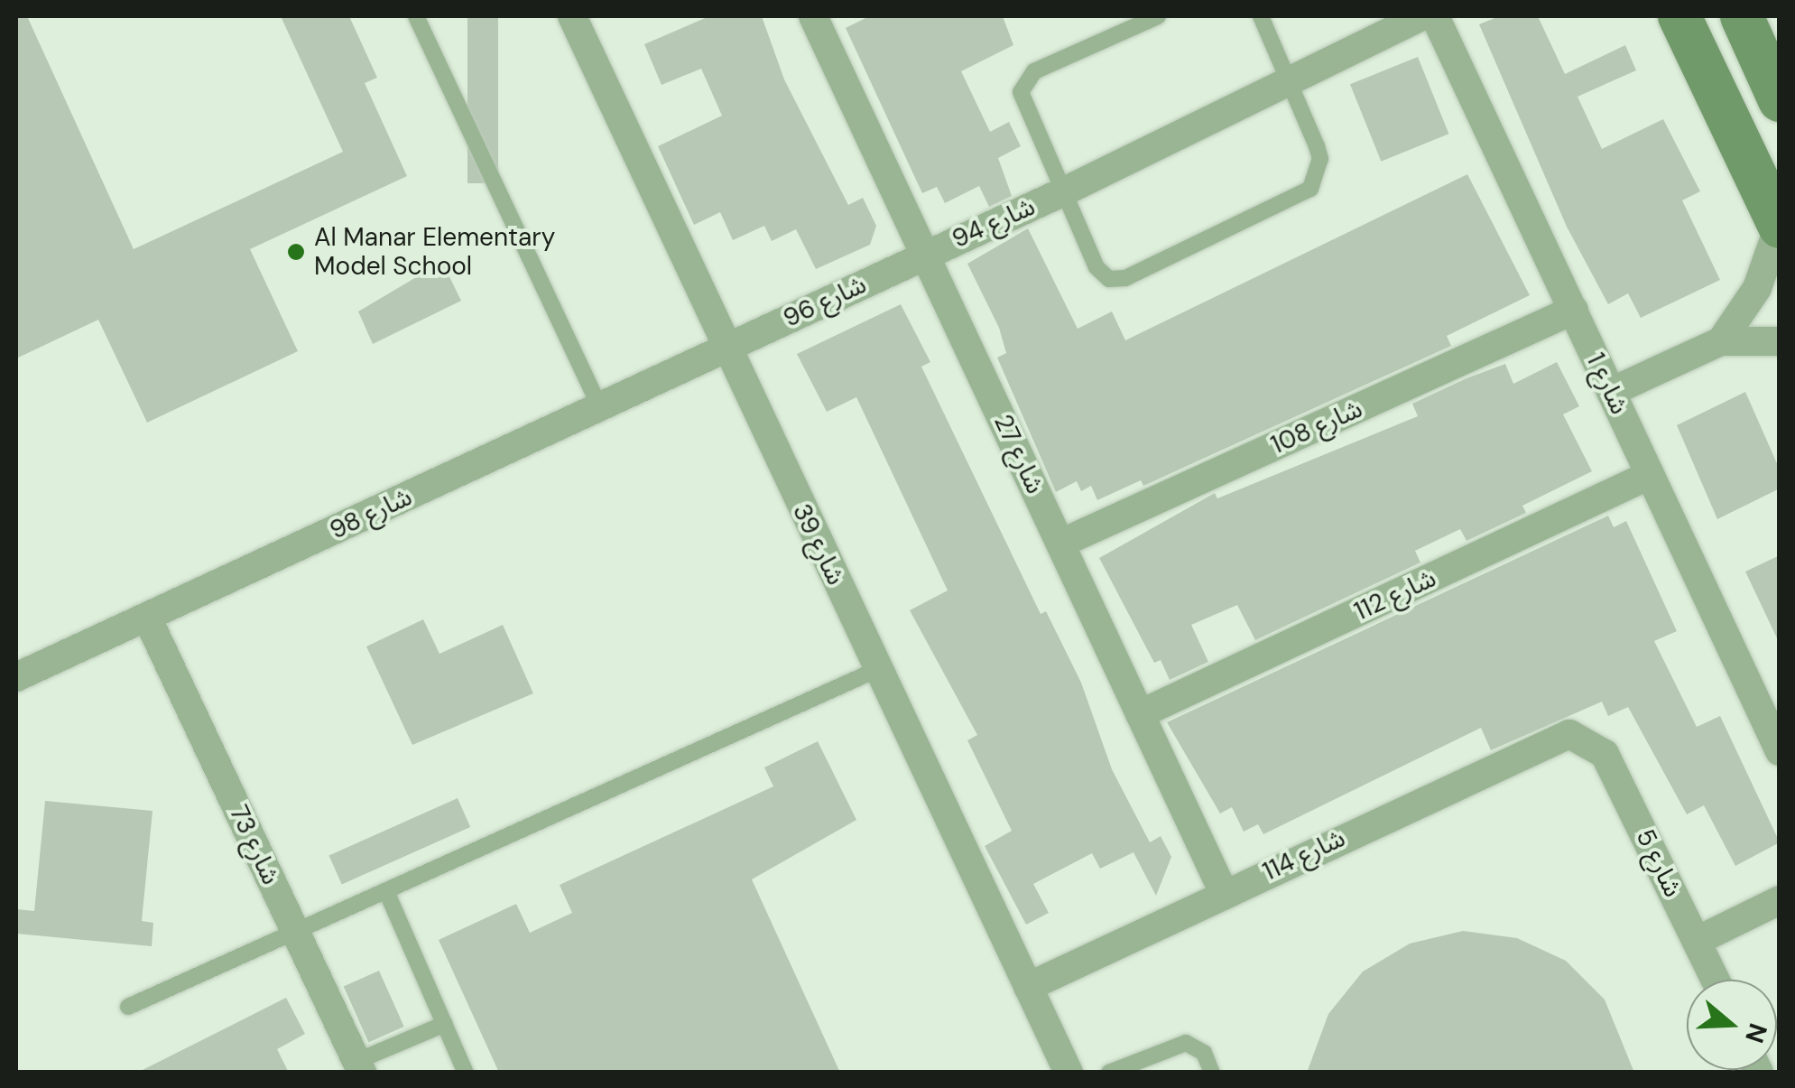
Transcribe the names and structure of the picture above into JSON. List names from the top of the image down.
{
  "streets": {
    "street": [
      "شارع 94",
      "شارع 96",
      "شارع 1",
      "شارع 108",
      "شارع 27",
      "شارع 98",
      "شارع 39",
      "شارع 112",
      "شارع 73",
      "شارع 114",
      "شارع 5"
    ]
  },
  "crossings": [
    ["شارع 94", "شارع 96"],
    ["شارع 94", "شارع 1"],
    ["شارع 94", "شارع 27"],
    ["شارع 96", "شارع 27"],
    ["شارع 96", "شارع 98"],
    ["شارع 96", "شارع 39"],
    ["شارع 1", "شارع 108"],
    ["شارع 1", "شارع 112"],
    ["شارع 108", "شارع 27"],
    ["شارع 27", "شارع 112"],
    ["شارع 27", "شارع 114"],
    ["شارع 98", "شارع 39"],
    ["شارع 98", "شارع 73"],
    ["شارع 39", "شارع 114"],
    ["شارع 114", "شارع 5"]
  ],
  "places": ["Al Manar Elementary Model School"],
  "north": "right"
}
